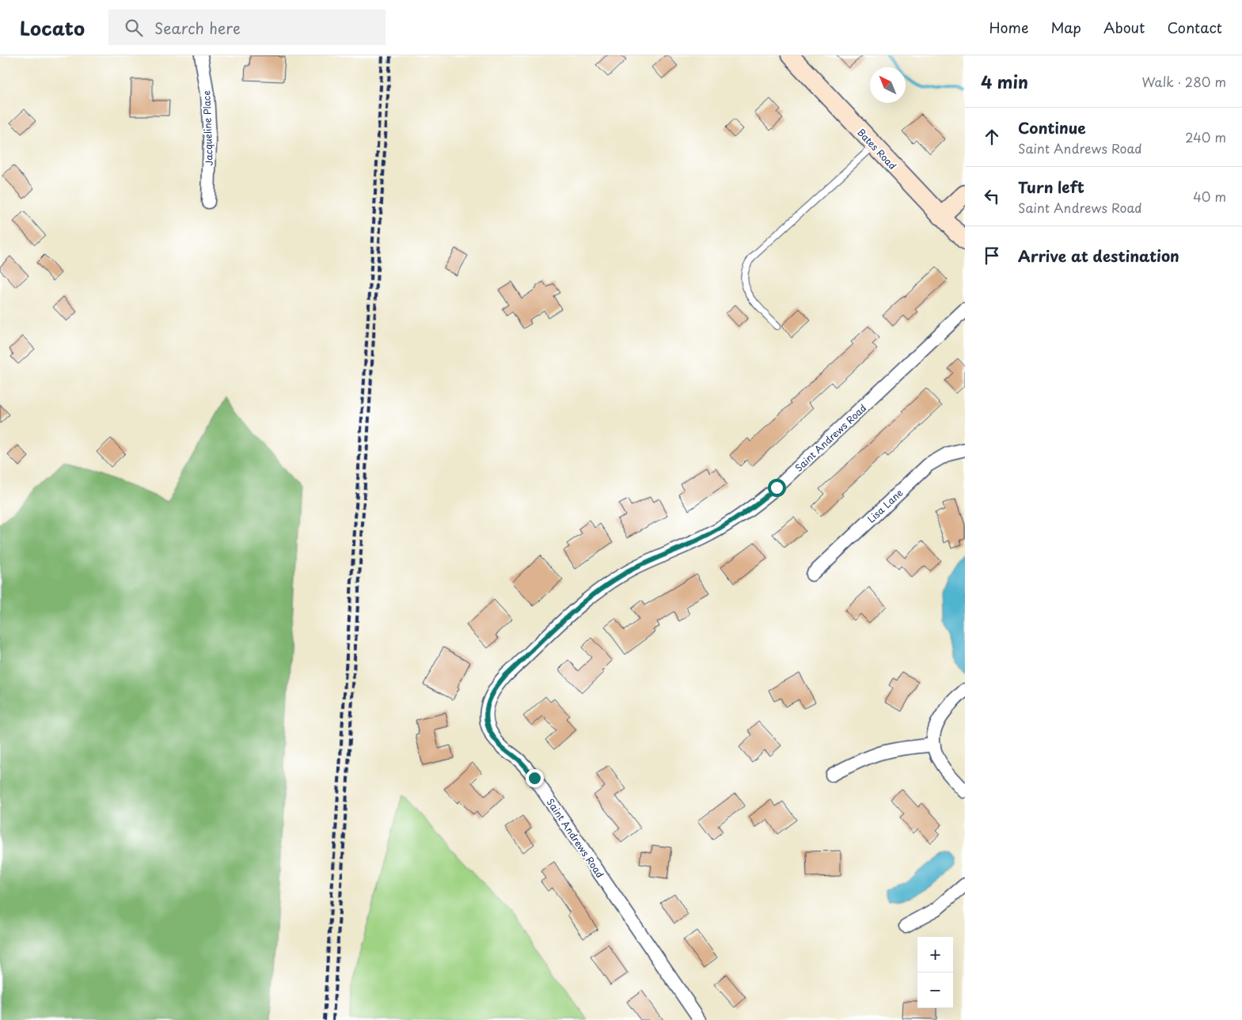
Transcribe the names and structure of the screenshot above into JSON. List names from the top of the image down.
{
  "streets": {
    "street": [
      "Jacqueline Place",
      "Bates Road",
      "Saint Andrews Road",
      "Lisa Lane"
    ]
  },
  "north": "top left",
  "page": {
    "header": "Locato",
    "search": "Search here",
    "nav": [
      "Home",
      "Map",
      "About",
      "Contact"
    ],
    "heading": ["4 min", "Walk · 280 m"],
    "list": [
      ["Continue", "Saint Andrews Road", "240 m"],
      ["Turn left", "Saint Andrews Road", "40 m"],
      "Arrive at destination"
    ],
    "map_buttons": ["+", "−"]
  }
}
